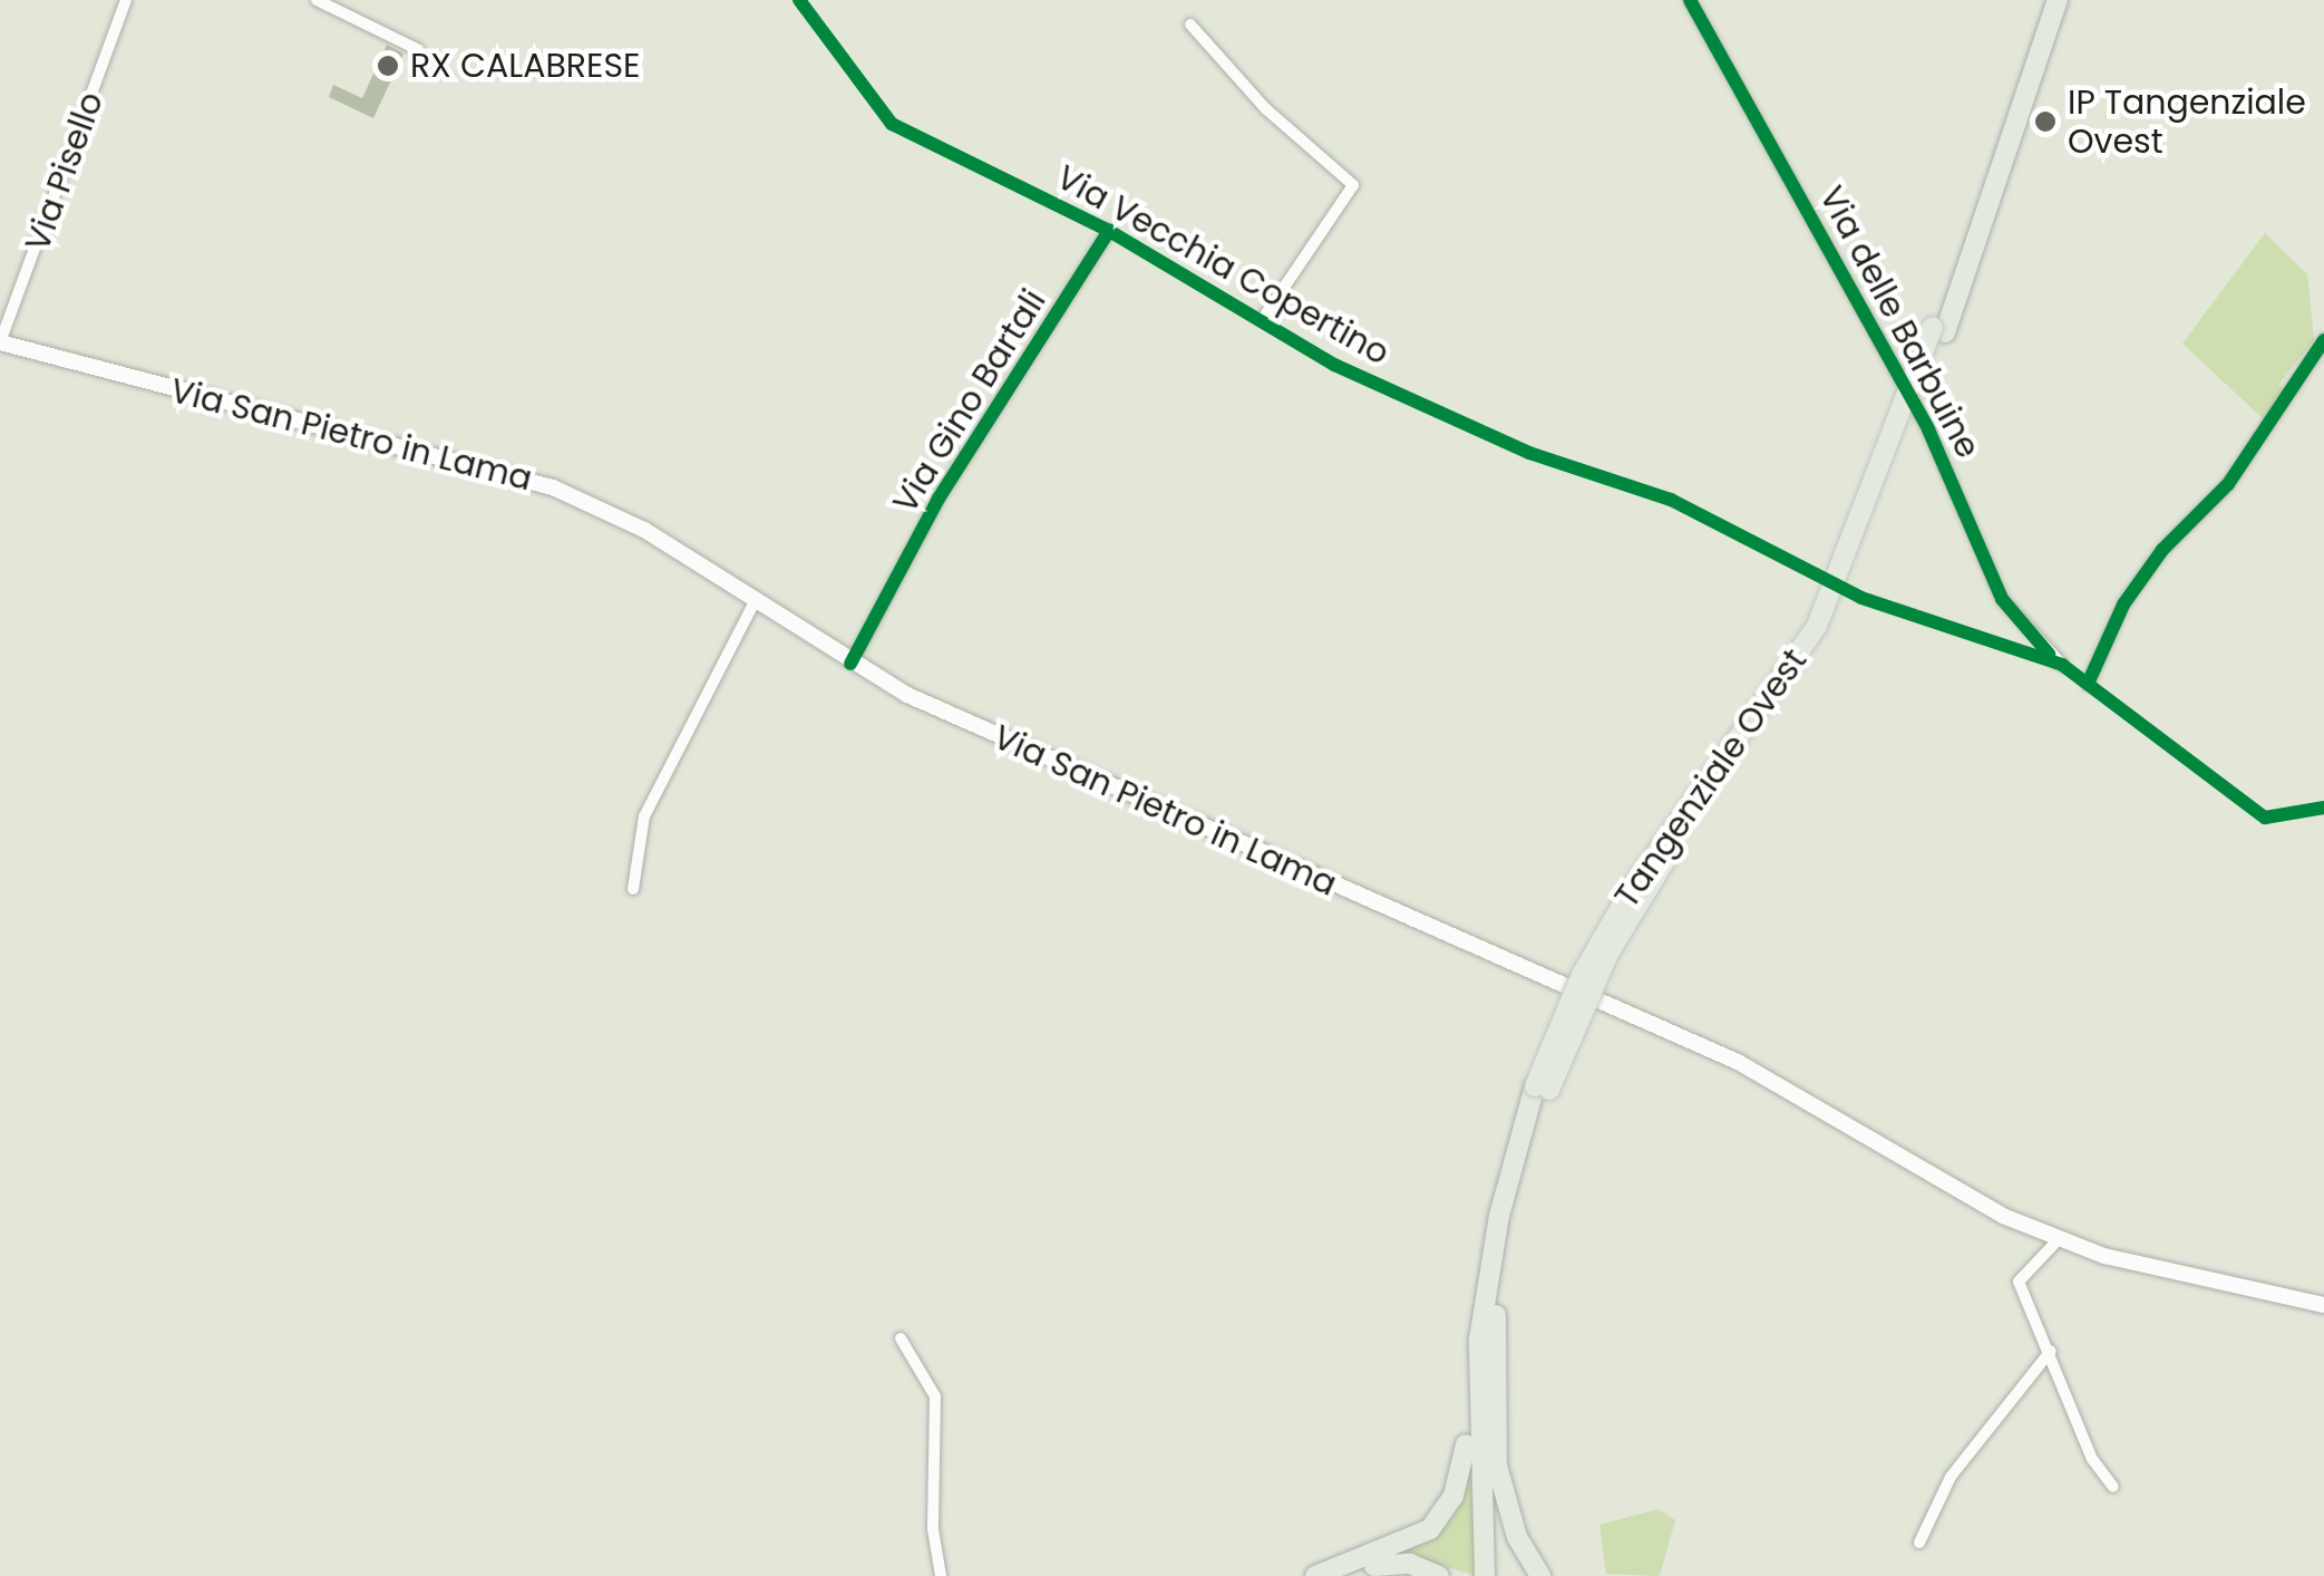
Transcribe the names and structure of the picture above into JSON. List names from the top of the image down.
{
  "streets": {
    "highway": ["Tangenziale Ovest"],
    "main road": ["Via San Pietro in Lama"],
    "street": ["Via Pisello", "Via delle Barbuine", "Via Gino Bartali"],
    "cycle path": ["Via Vecchia Copertino"]
  },
  "crossings": [
    ["Via Pisello", "Via San Pietro in Lama"],
    ["Via Gino Bartali", "Via San Pietro in Lama"]
  ],
  "places": ["RX CALABRESE", "IP Tangenziale Ovest"]
}
